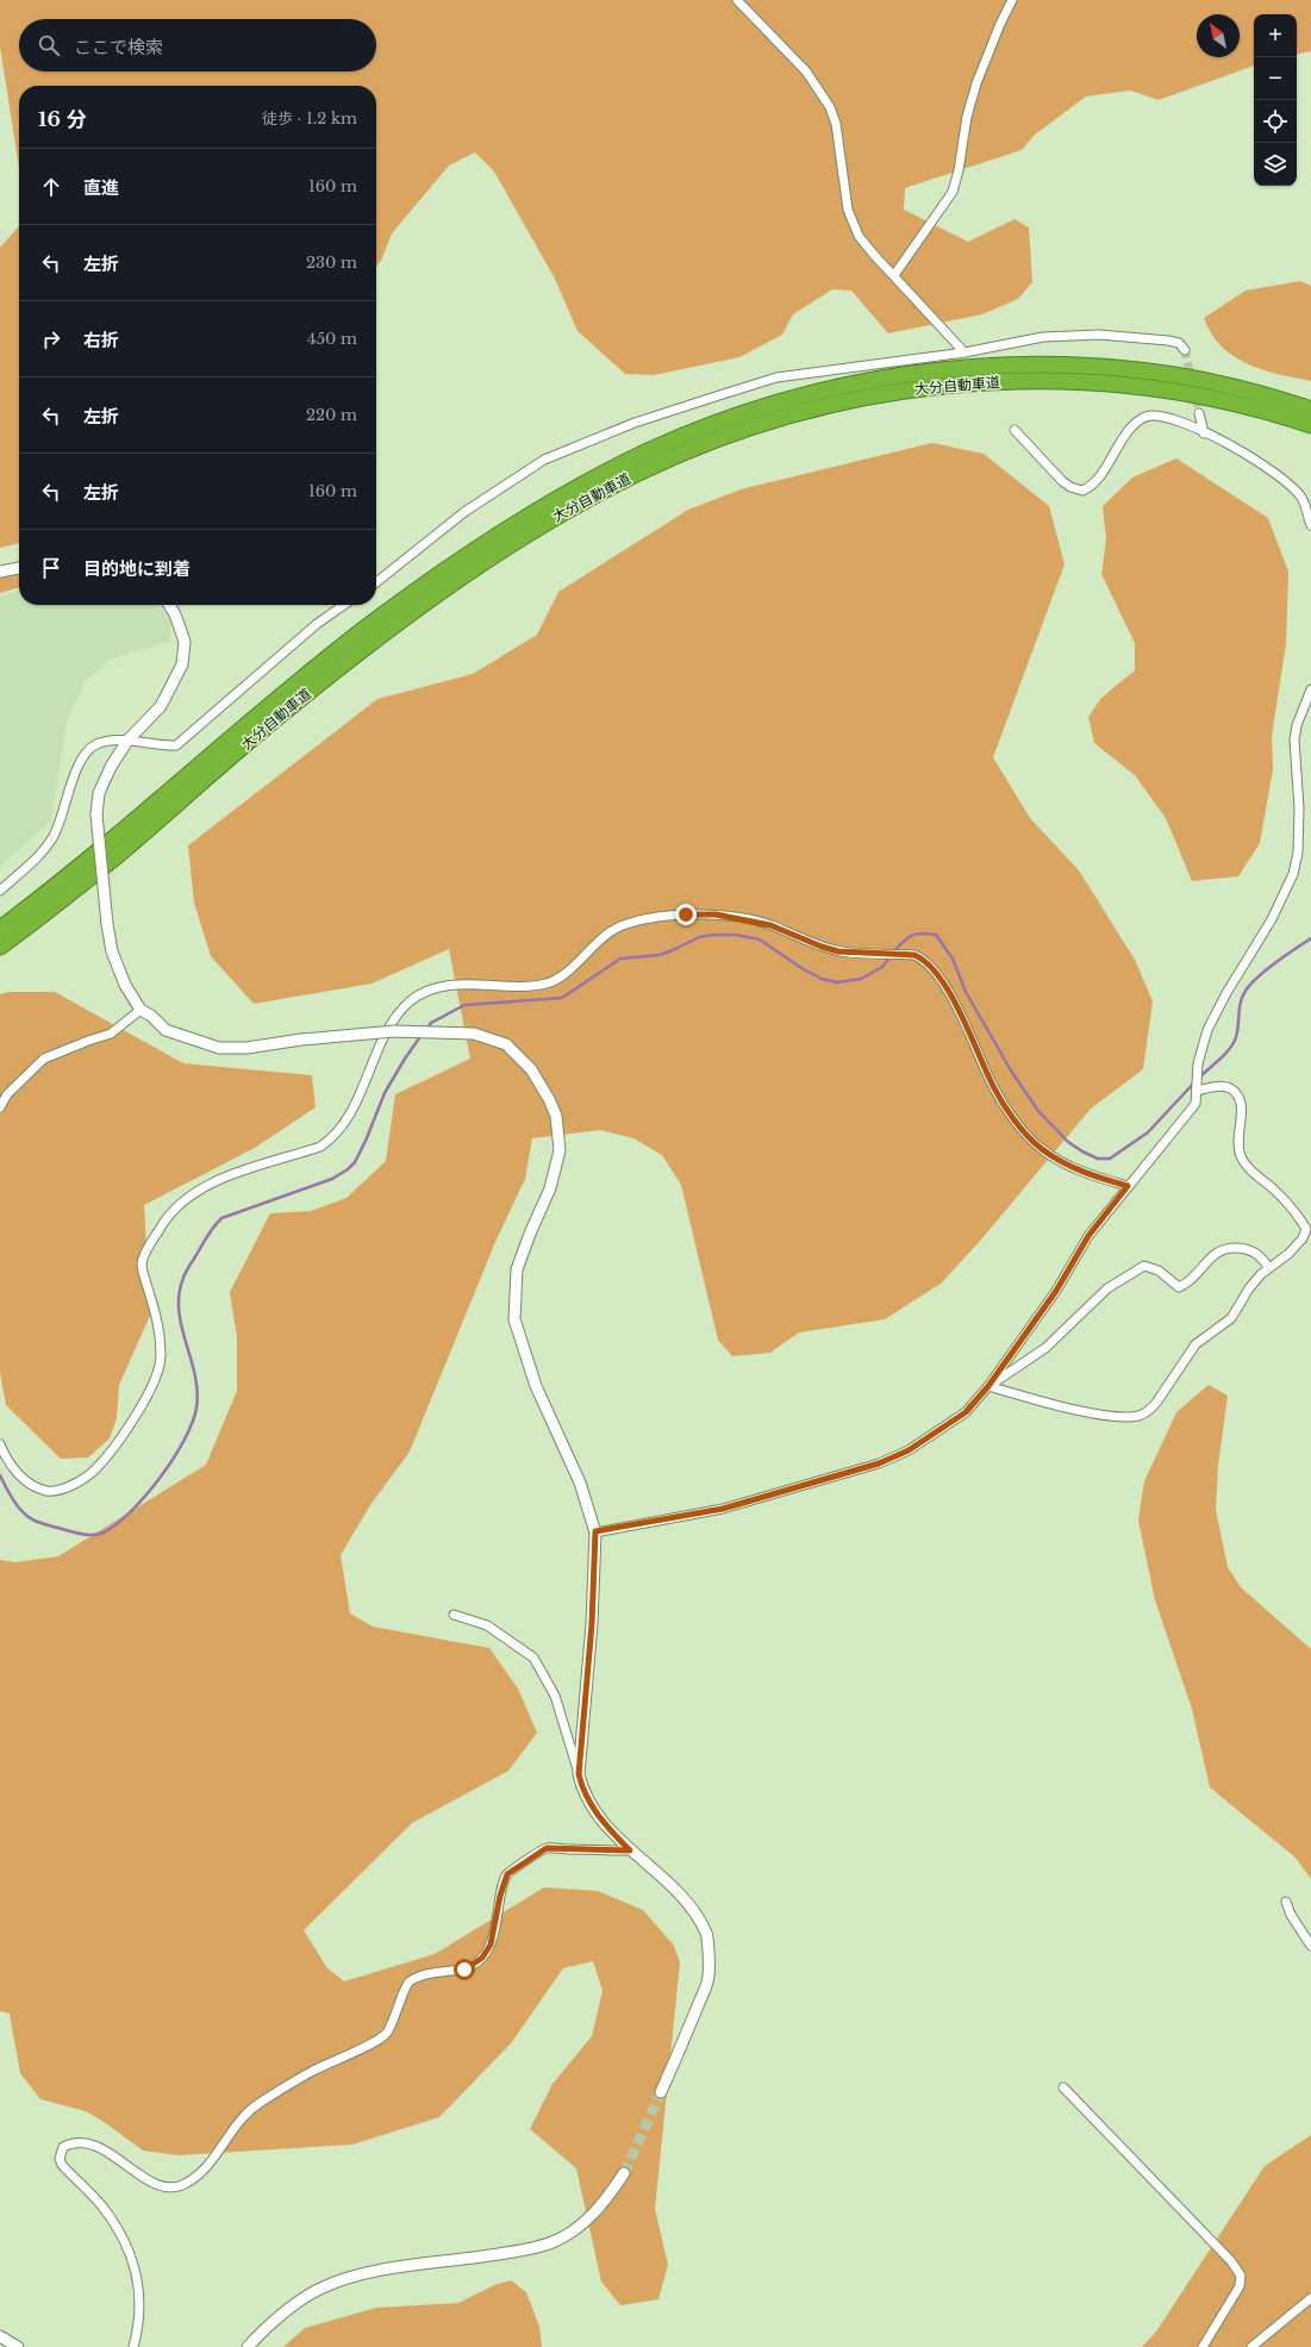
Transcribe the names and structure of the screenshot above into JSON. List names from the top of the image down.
{
  "streets": {
    "highway": ["大分自動車道"]
  },
  "north": "top left",
  "page": {
    "map_buttons": ["+", "−"],
    "search": "ここで検索",
    "heading": ["16 分", "徒歩 · 1.2 km"],
    "list": [
      ["直進", "160 m"],
      ["左折", "230 m"],
      ["右折", "450 m"],
      ["左折", "220 m"],
      ["左折", "160 m"],
      "目的地に到着"
    ]
  }
}
